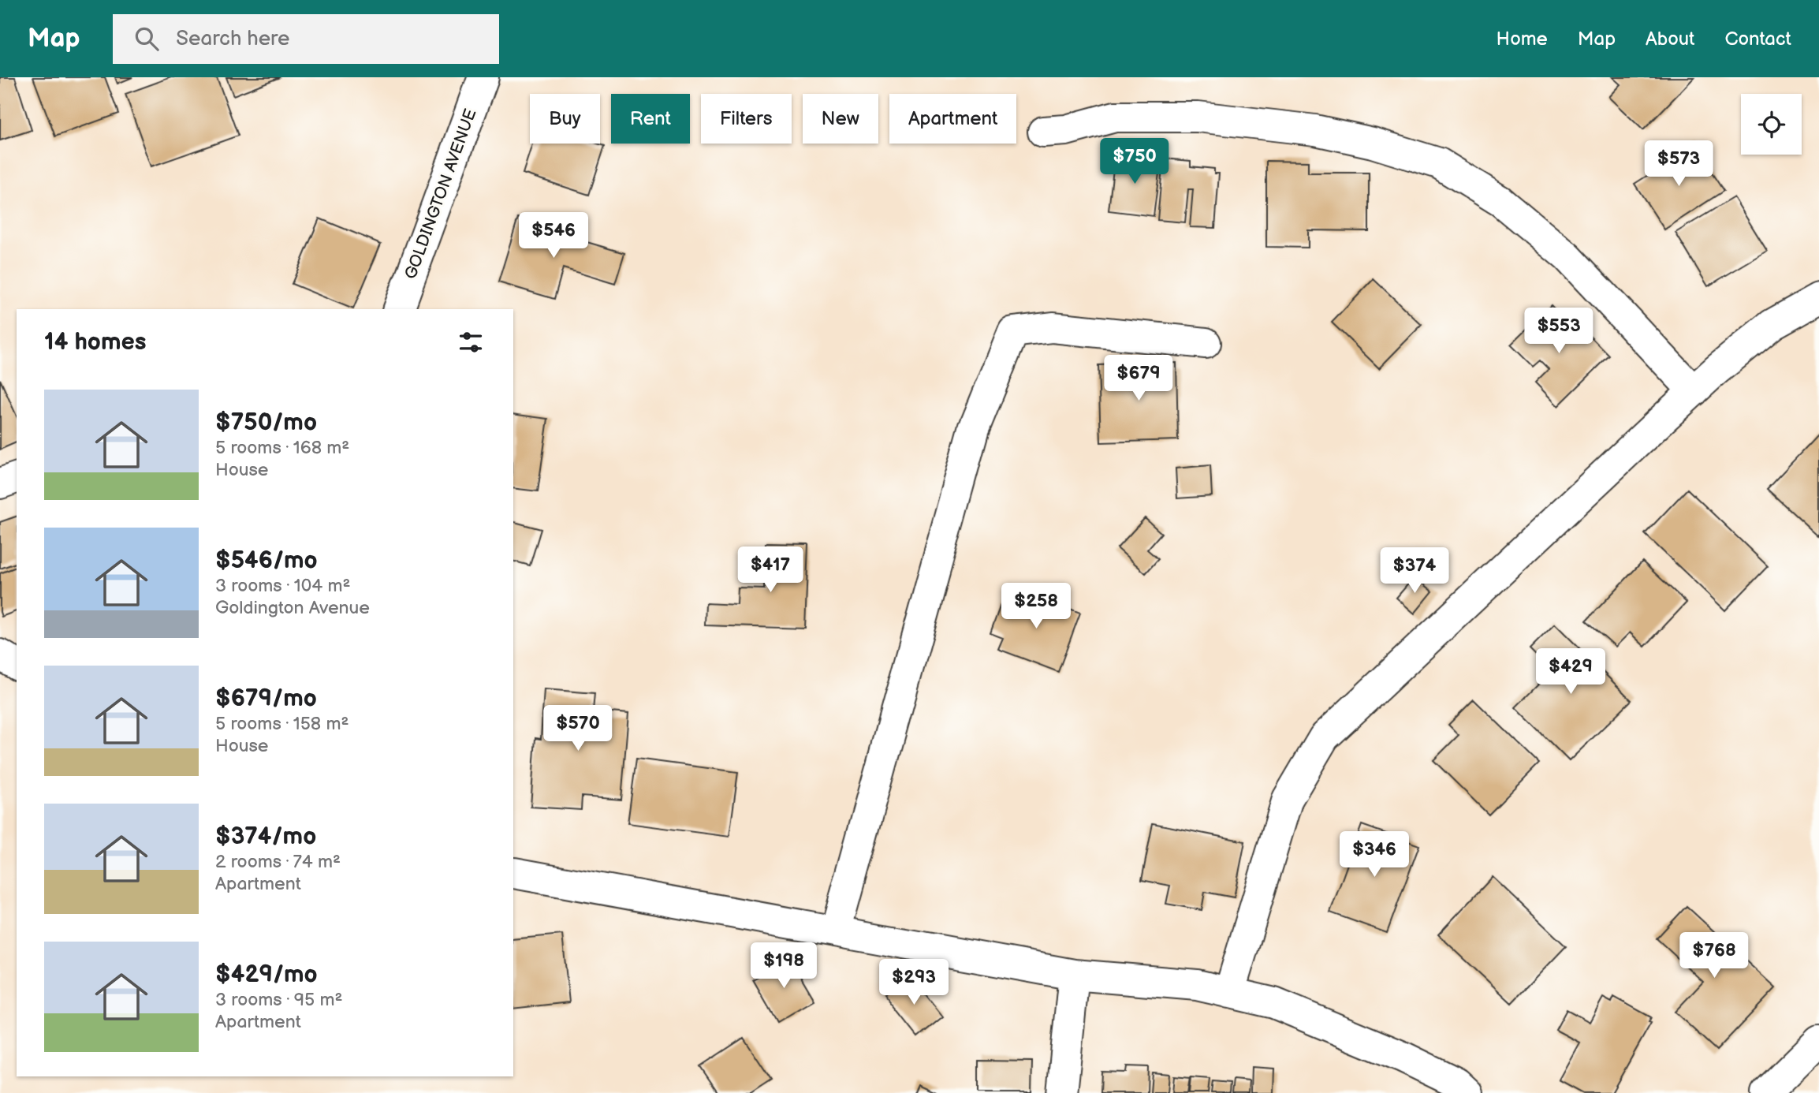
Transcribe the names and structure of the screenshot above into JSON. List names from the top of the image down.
{
  "streets": {
    "street": ["GOLDINGTON AVENUE"]
  },
  "page": {
    "header": "Map",
    "search": "Search here",
    "nav": [
      "Home",
      "Map",
      "About",
      "Contact"
    ],
    "chip": [
      "Buy",
      "Rent",
      "Filters",
      "New",
      "Apartment"
    ],
    "price": [
      "$750",
      "$573",
      "$546",
      "$553",
      "$679",
      "$417",
      "$374",
      "$258",
      "$429",
      "$570",
      "$346",
      "$768",
      "$198",
      "$293"
    ],
    "heading": "14 homes",
    "list": [
      {
        "name": "$750/mo",
        "note": "5 rooms · 168 m² · House"
      },
      {
        "name": "$546/mo",
        "note": "3 rooms · 104 m² · Goldington Avenue"
      },
      {
        "name": "$679/mo",
        "note": "5 rooms · 158 m² · House"
      },
      {
        "name": "$374/mo",
        "note": "2 rooms · 74 m² · Apartment"
      },
      {
        "name": "$429/mo",
        "note": "3 rooms · 95 m² · Apartment"
      }
    ]
  }
}
